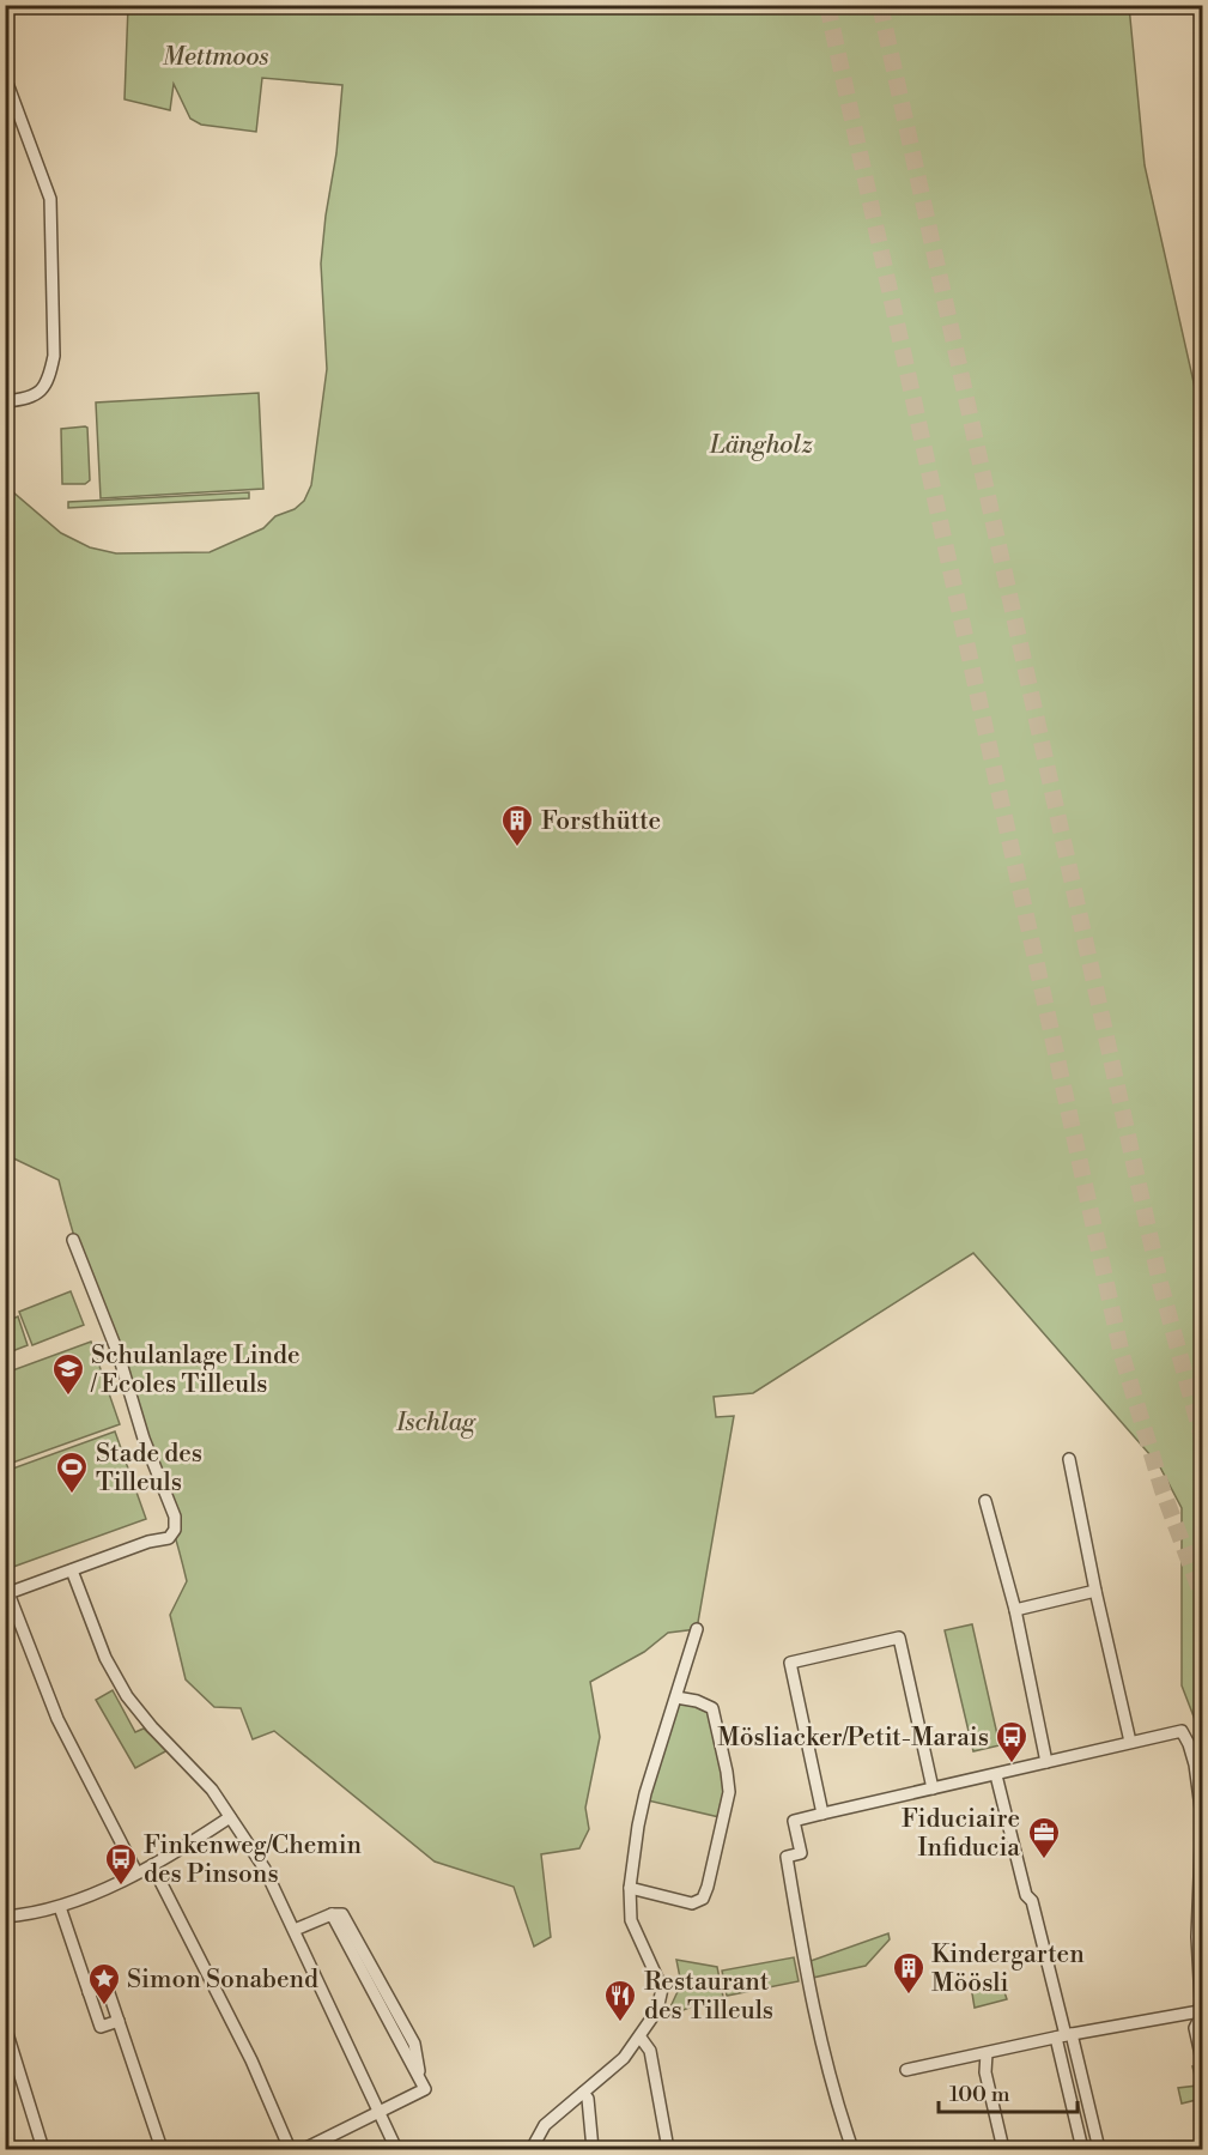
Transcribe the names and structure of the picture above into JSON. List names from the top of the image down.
{
  "parks": ["Mettmoos", "Längholz", "Ischlag"],
  "places": {
    "building": ["Forsthütte", "Kindergarten Möösli"],
    "school or university": ["Schulanlage Linde / Ecoles Tilleuls"],
    "sports": ["Stade des Tilleuls"],
    "bus stop": ["Mösliacker/Petit-Marais", "Finkenweg/Chemin des Pinsons"],
    "office": ["Fiduciaire Infiducia"],
    "place": ["Simon Sonabend"],
    "restaurant": ["Restaurant des Tilleuls"]
  },
  "scale_bar": "100 m"
}
